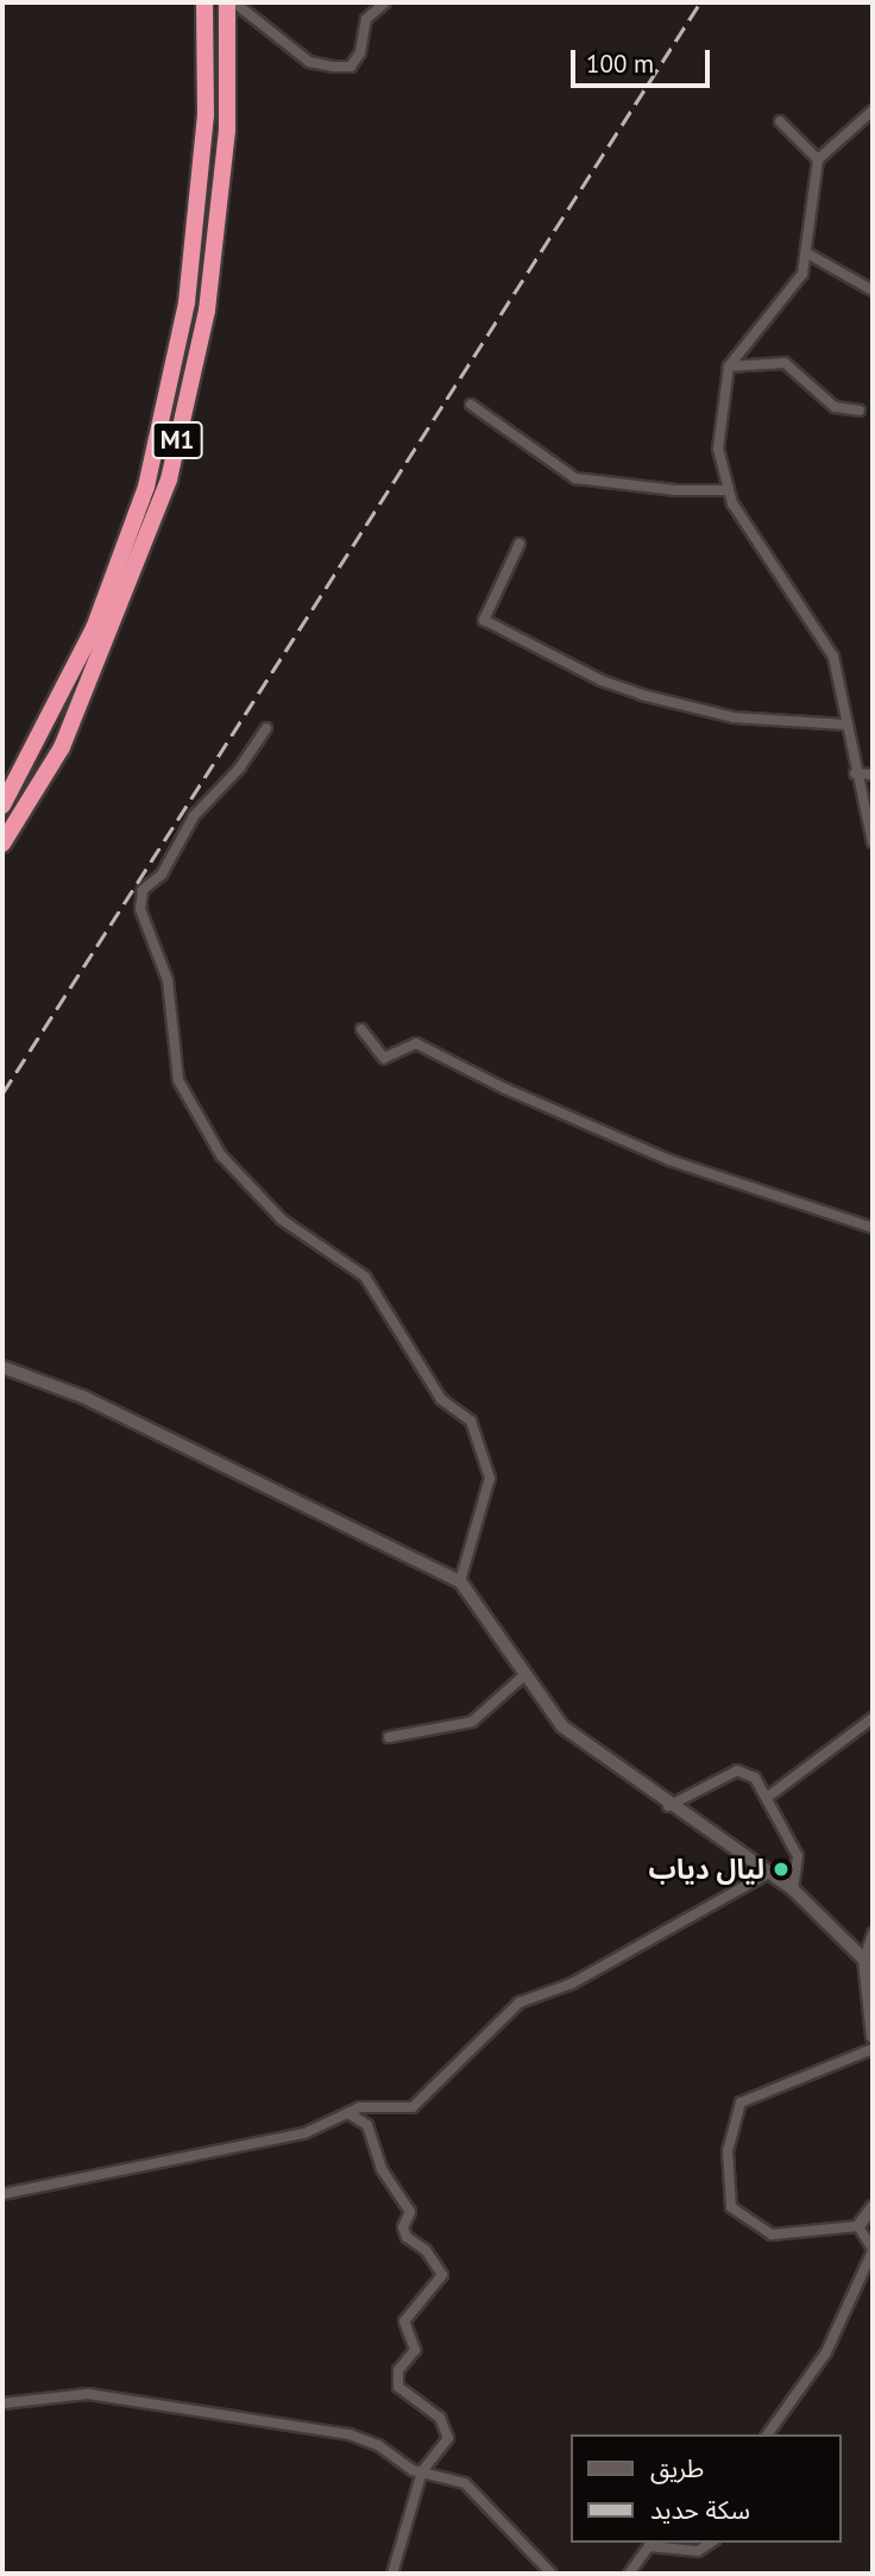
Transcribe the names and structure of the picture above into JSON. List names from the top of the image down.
{
  "streets": {
    "highway": ["M1"]
  },
  "places": ["ليال دياب"],
  "legend": ["طريق", "سكة حديد"],
  "scale_bar": "100 m"
}
